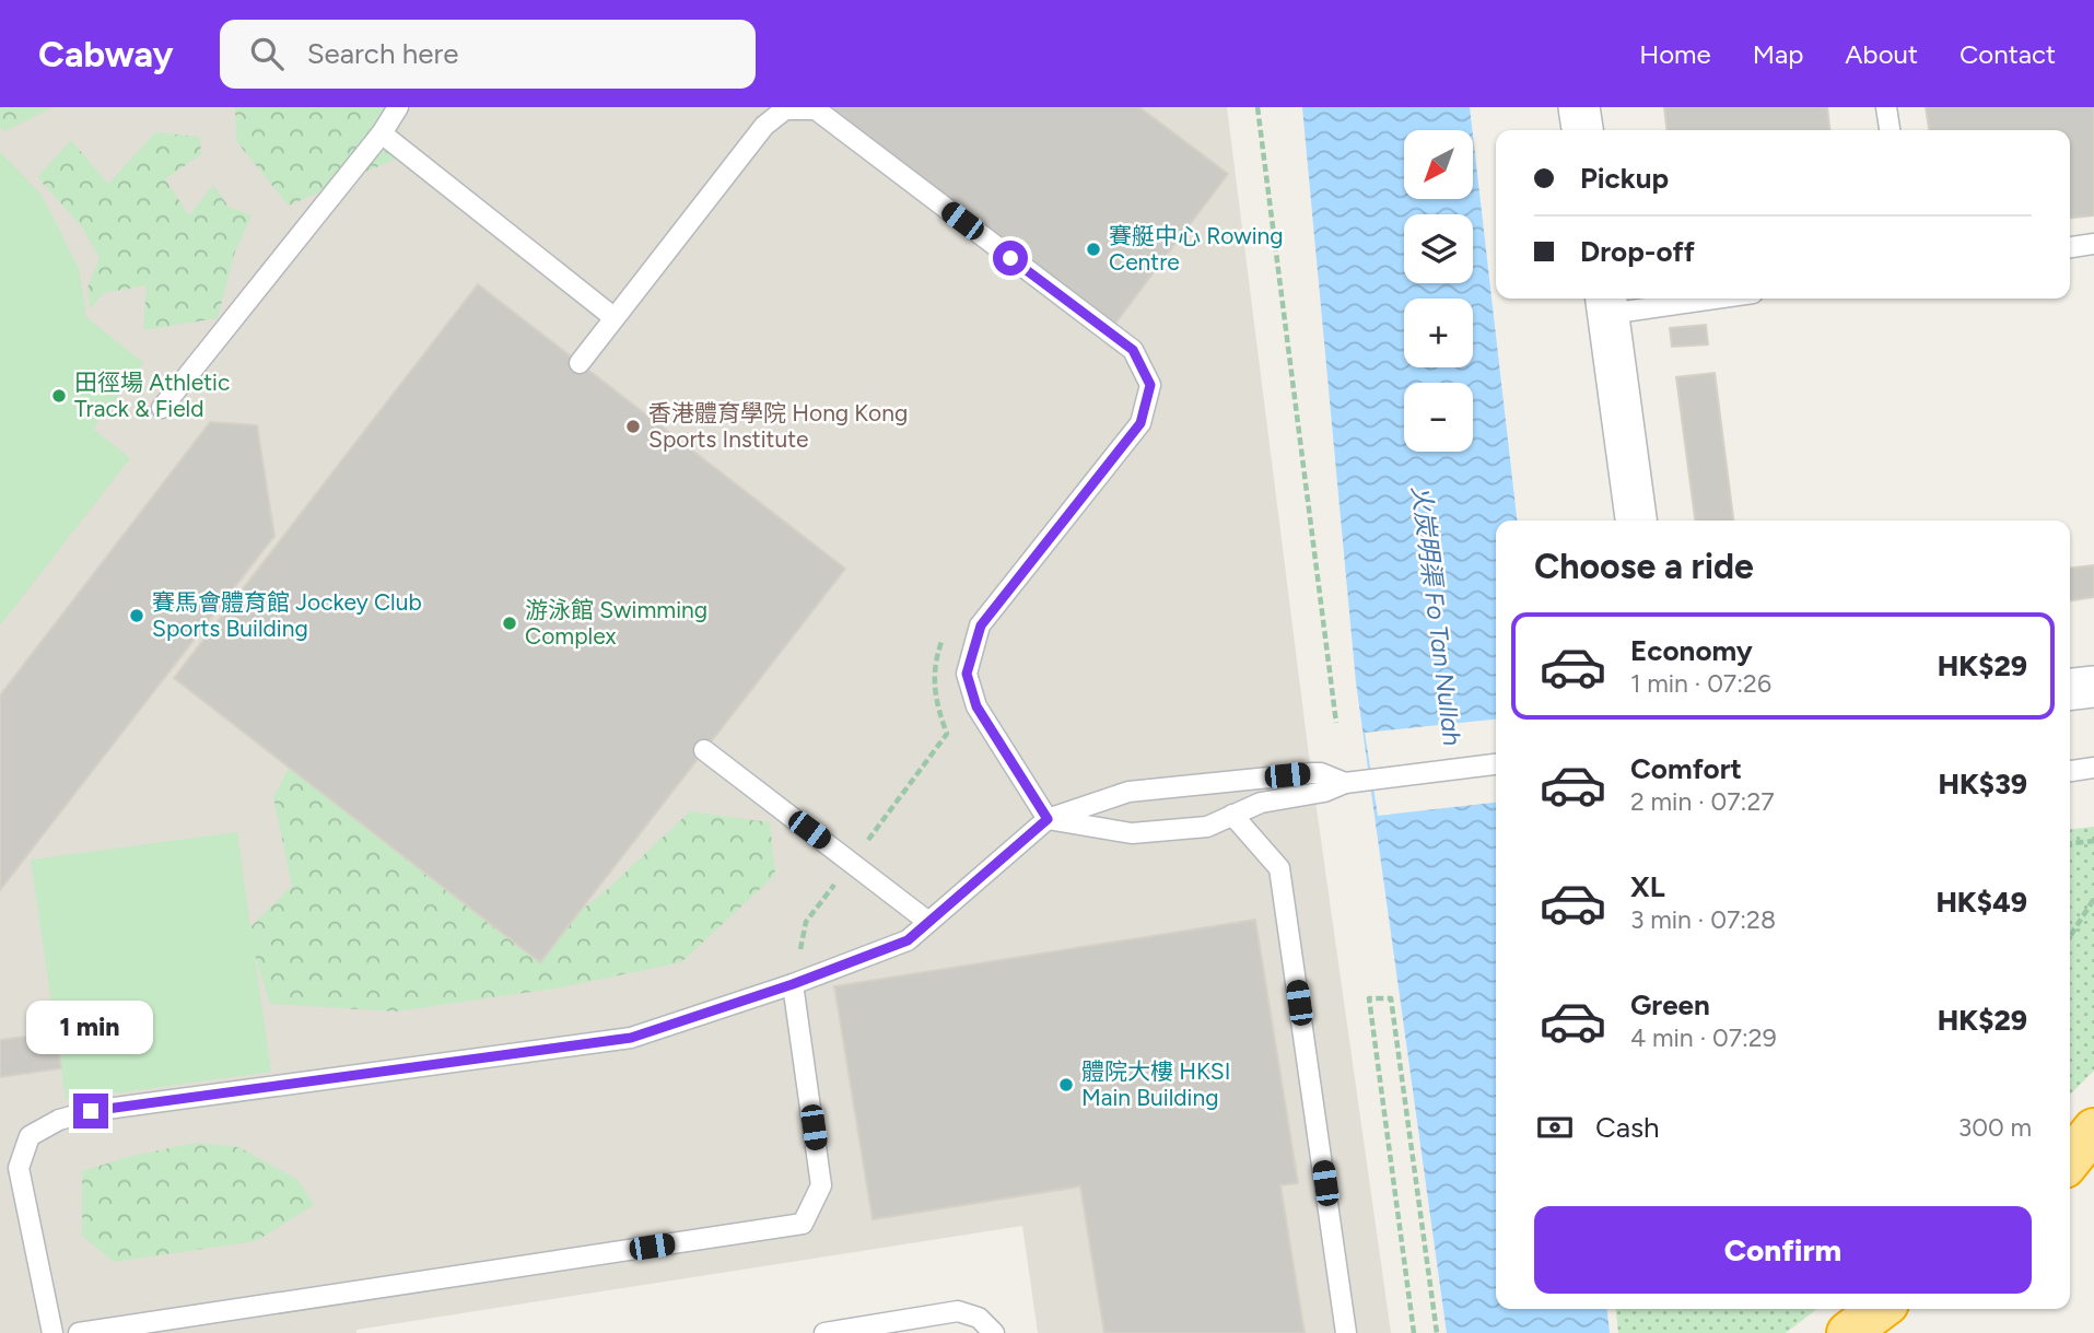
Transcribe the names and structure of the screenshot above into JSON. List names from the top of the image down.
{
  "water": ["火炭明渠 Fo Tan Nullah"],
  "places": [
    "賽艇中心 Rowing Centre",
    "田徑場 Athletic Track & Field",
    "香港體育學院 Hong Kong Sports Institute",
    "賽馬會體育館 Jockey Club Sports Building",
    "游泳館 Swimming Complex",
    "體院大樓 HKSI Main Building"
  ],
  "north": "bottom left",
  "page": {
    "header": "Cabway",
    "search": "Search here",
    "nav": [
      "Home",
      "Map",
      "About",
      "Contact"
    ],
    "map_buttons": ["+", "−"],
    "banner": ["Pickup", "Drop-off"],
    "heading": "Choose a ride",
    "list": [
      {
        "name": "Economy",
        "note": "1 min · 07:26",
        "value": "HK$29"
      },
      {
        "name": "Comfort",
        "note": "2 min · 07:27",
        "value": "HK$39"
      },
      {
        "name": "XL",
        "note": "3 min · 07:28",
        "value": "HK$49"
      },
      {
        "name": "Green",
        "note": "4 min · 07:29",
        "value": "HK$29"
      }
    ],
    "bubble": "1 min",
    "pay": ["Cash", "300 m"],
    "buttons": "Confirm"
  }
}
